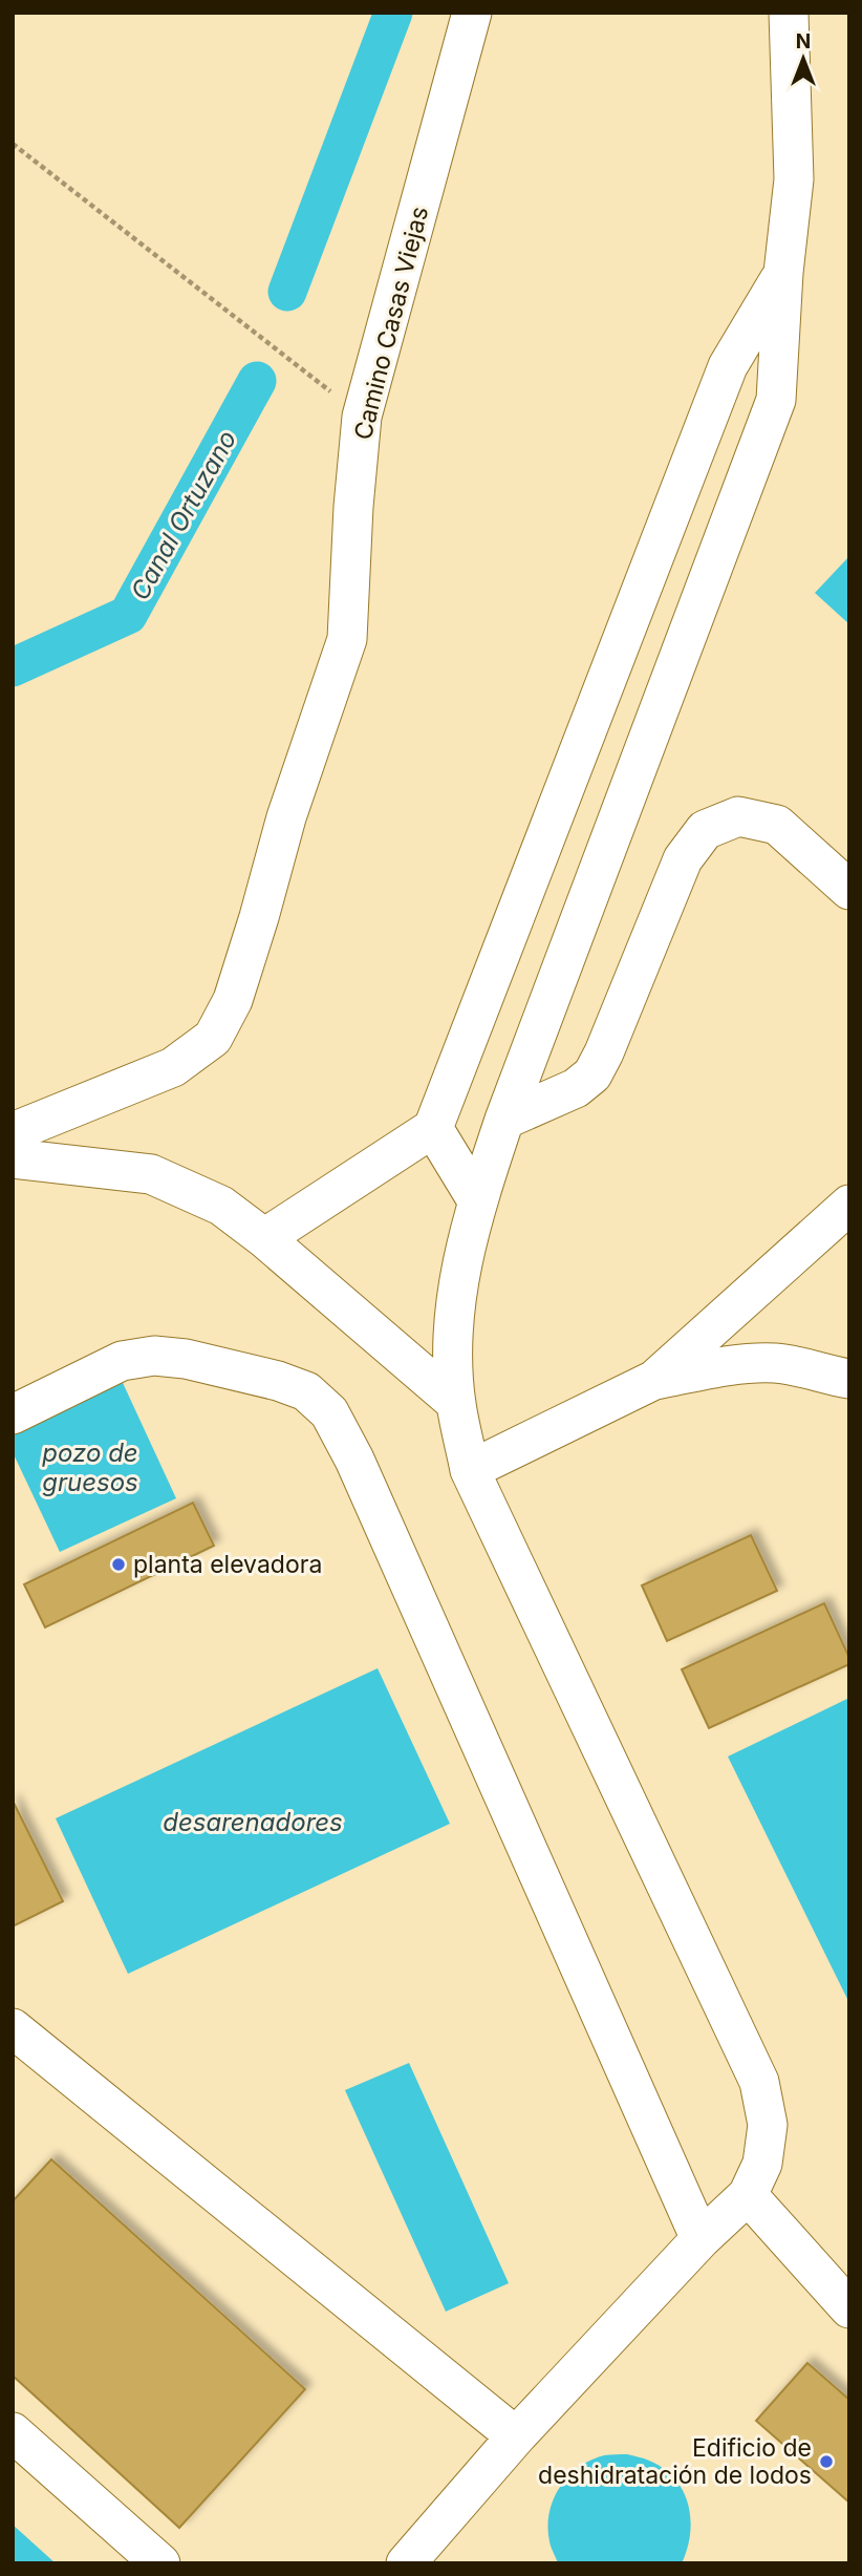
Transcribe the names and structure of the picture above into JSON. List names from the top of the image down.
{
  "streets": {
    "lane": ["Camino Casas Viejas"]
  },
  "water": ["Canal Ortuzano", "pozo de gruesos", "desarenadores"],
  "places": ["planta elevadora", "Edificio de deshidratación de lodos"],
  "north": "top"
}
